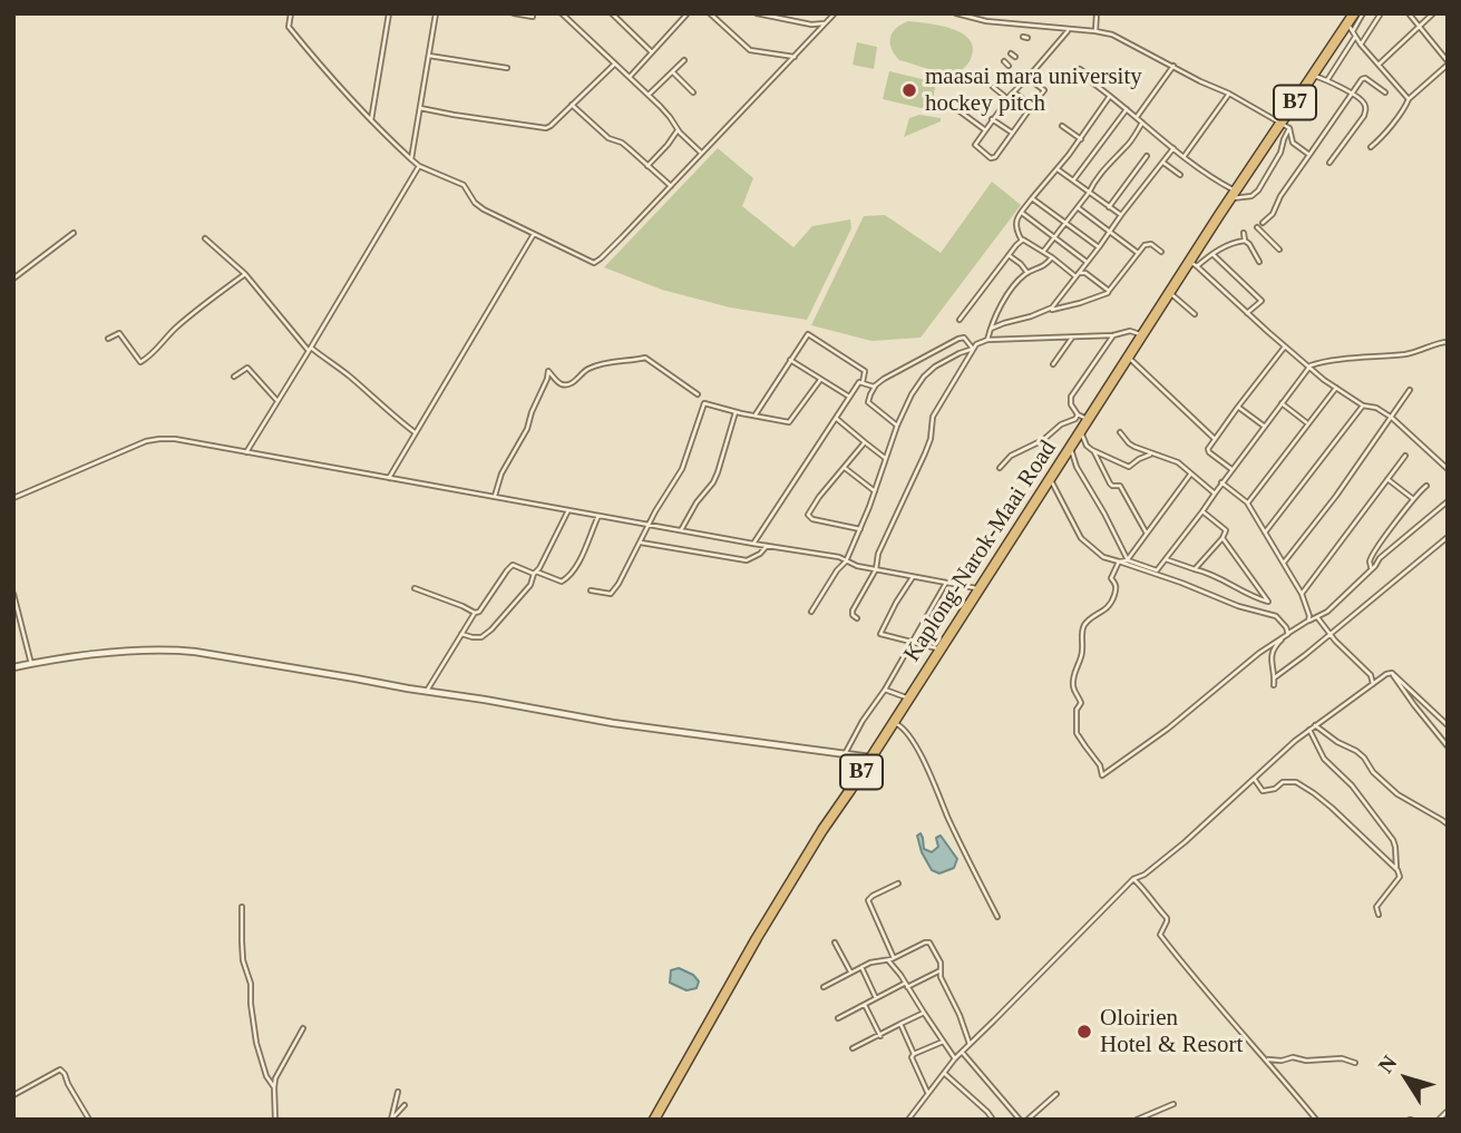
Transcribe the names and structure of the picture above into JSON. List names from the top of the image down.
{
  "streets": {
    "highway": ["B7", "Kaplong-Narok-Maai Road"]
  },
  "places": ["maasai mara university hockey pitch", "Oloirien Hotel & Resort"],
  "north": "top left"
}
